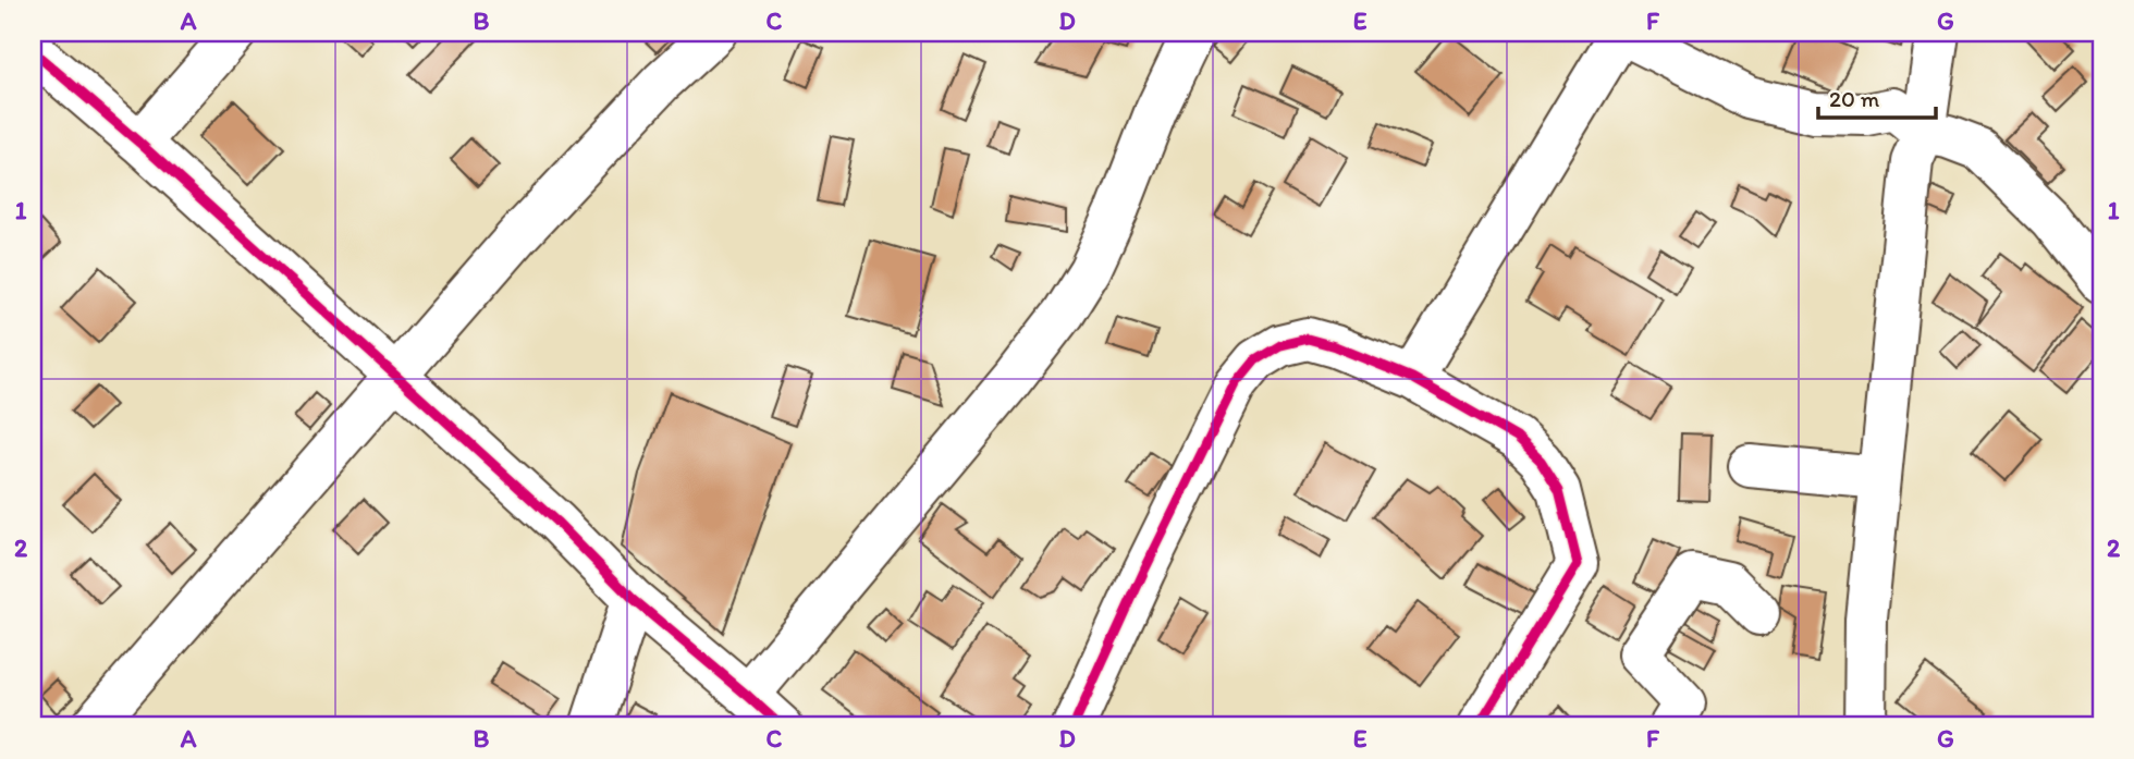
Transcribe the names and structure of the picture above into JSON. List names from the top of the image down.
{
  "scale_bar": "20 m",
  "grid": {
    "columns": [
      "A",
      "B",
      "C",
      "D",
      "E",
      "F",
      "G"
    ],
    "rows": ["1", "2"]
  }
}
